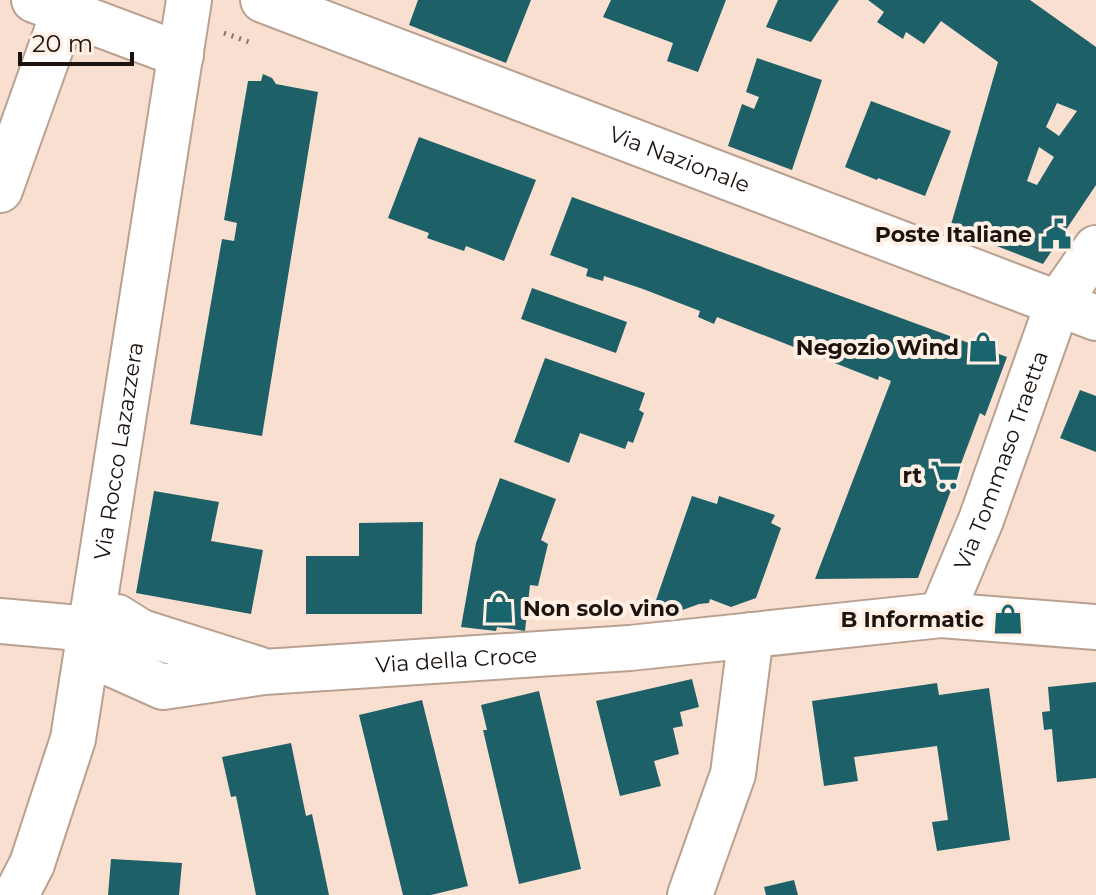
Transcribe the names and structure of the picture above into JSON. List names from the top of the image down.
{
  "streets": {
    "street": [
      "Via Nazionale",
      "Via Rocco Lazazzera",
      "Via Tommaso Traetta",
      "Via della Croce"
    ]
  },
  "crossings": [
    ["Via Nazionale", "Via Tommaso Traetta"],
    ["Via Rocco Lazazzera", "Via della Croce"],
    ["Via Tommaso Traetta", "Via della Croce"]
  ],
  "places": {
    "public building": ["Poste Italiane"],
    "shop": ["Negozio Wind", "Non solo vino", "B Informatic"],
    "supermarket": ["rt"]
  },
  "scale_bar": "20 m"
}
